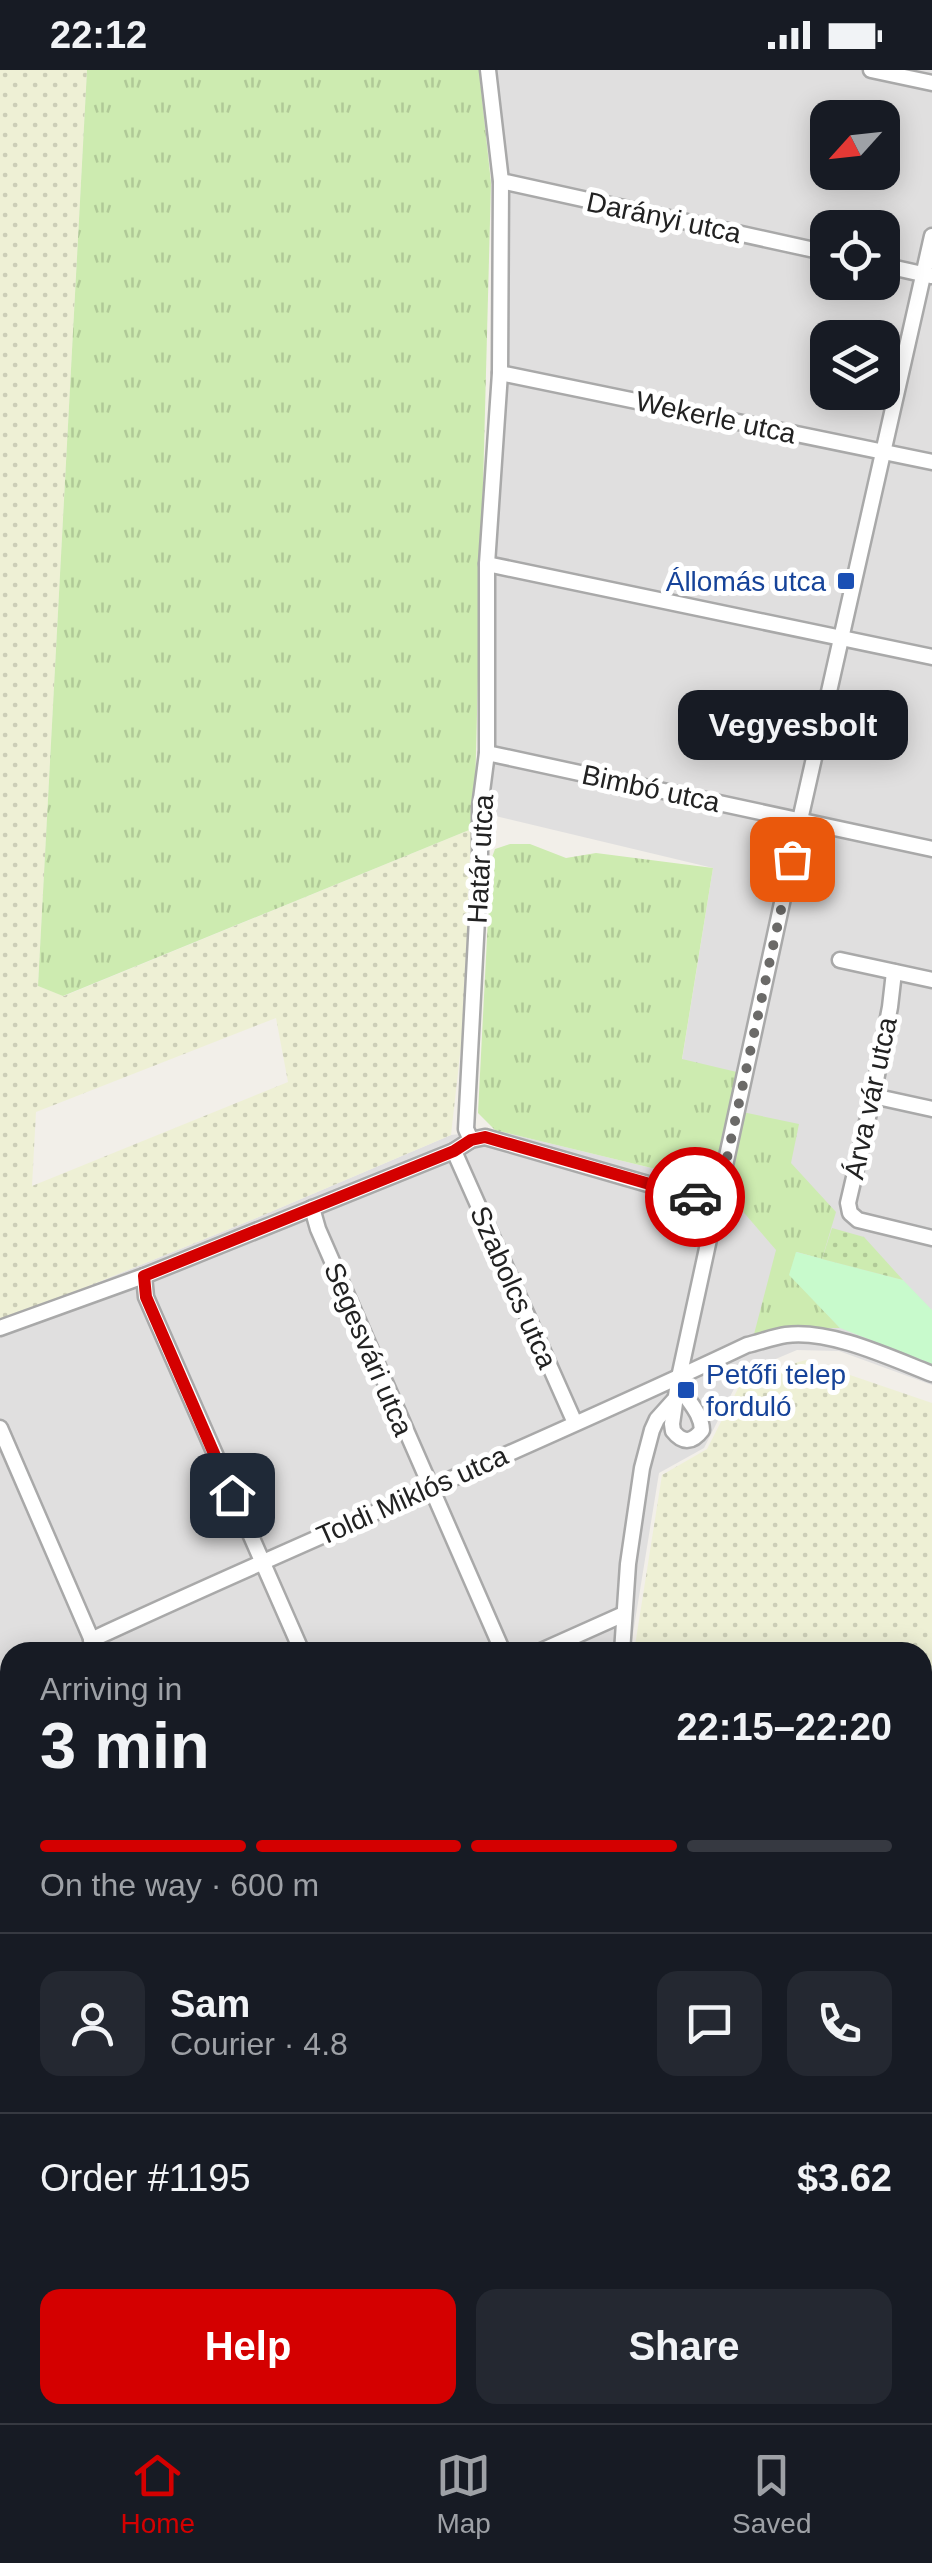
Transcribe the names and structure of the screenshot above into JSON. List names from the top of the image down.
{
  "streets": {
    "street": [
      "Darányi utca",
      "Wekerle utca",
      "Bimbó utca",
      "Határ utca",
      "Árva vár utca",
      "Szabolcs utca",
      "Segesvári utca",
      "Toldi Miklós utca"
    ]
  },
  "crossings": [
    ["Darányi utca", "Határ utca"],
    ["Wekerle utca", "Határ utca"],
    ["Bimbó utca", "Határ utca"],
    ["Szabolcs utca", "Toldi Miklós utca"],
    ["Segesvári utca", "Toldi Miklós utca"]
  ],
  "places": {
    "transit": ["Állomás utca", "Petőfi telep forduló"],
    "other": ["Vegyesbolt"]
  },
  "north": "bottom left",
  "page": {
    "status": "22:12",
    "bubble": "Vegyesbolt",
    "heading": ["3 min", "Arriving in", "22:15–22:20"],
    "panel": [
      "Sam",
      "Courier · 4.8",
      "Order #1195",
      "$3.62"
    ],
    "bar": "On the way · 600 m",
    "buttons": ["Help", "Share"],
    "tabs": ["Home", "Map", "Saved"]
  }
}
